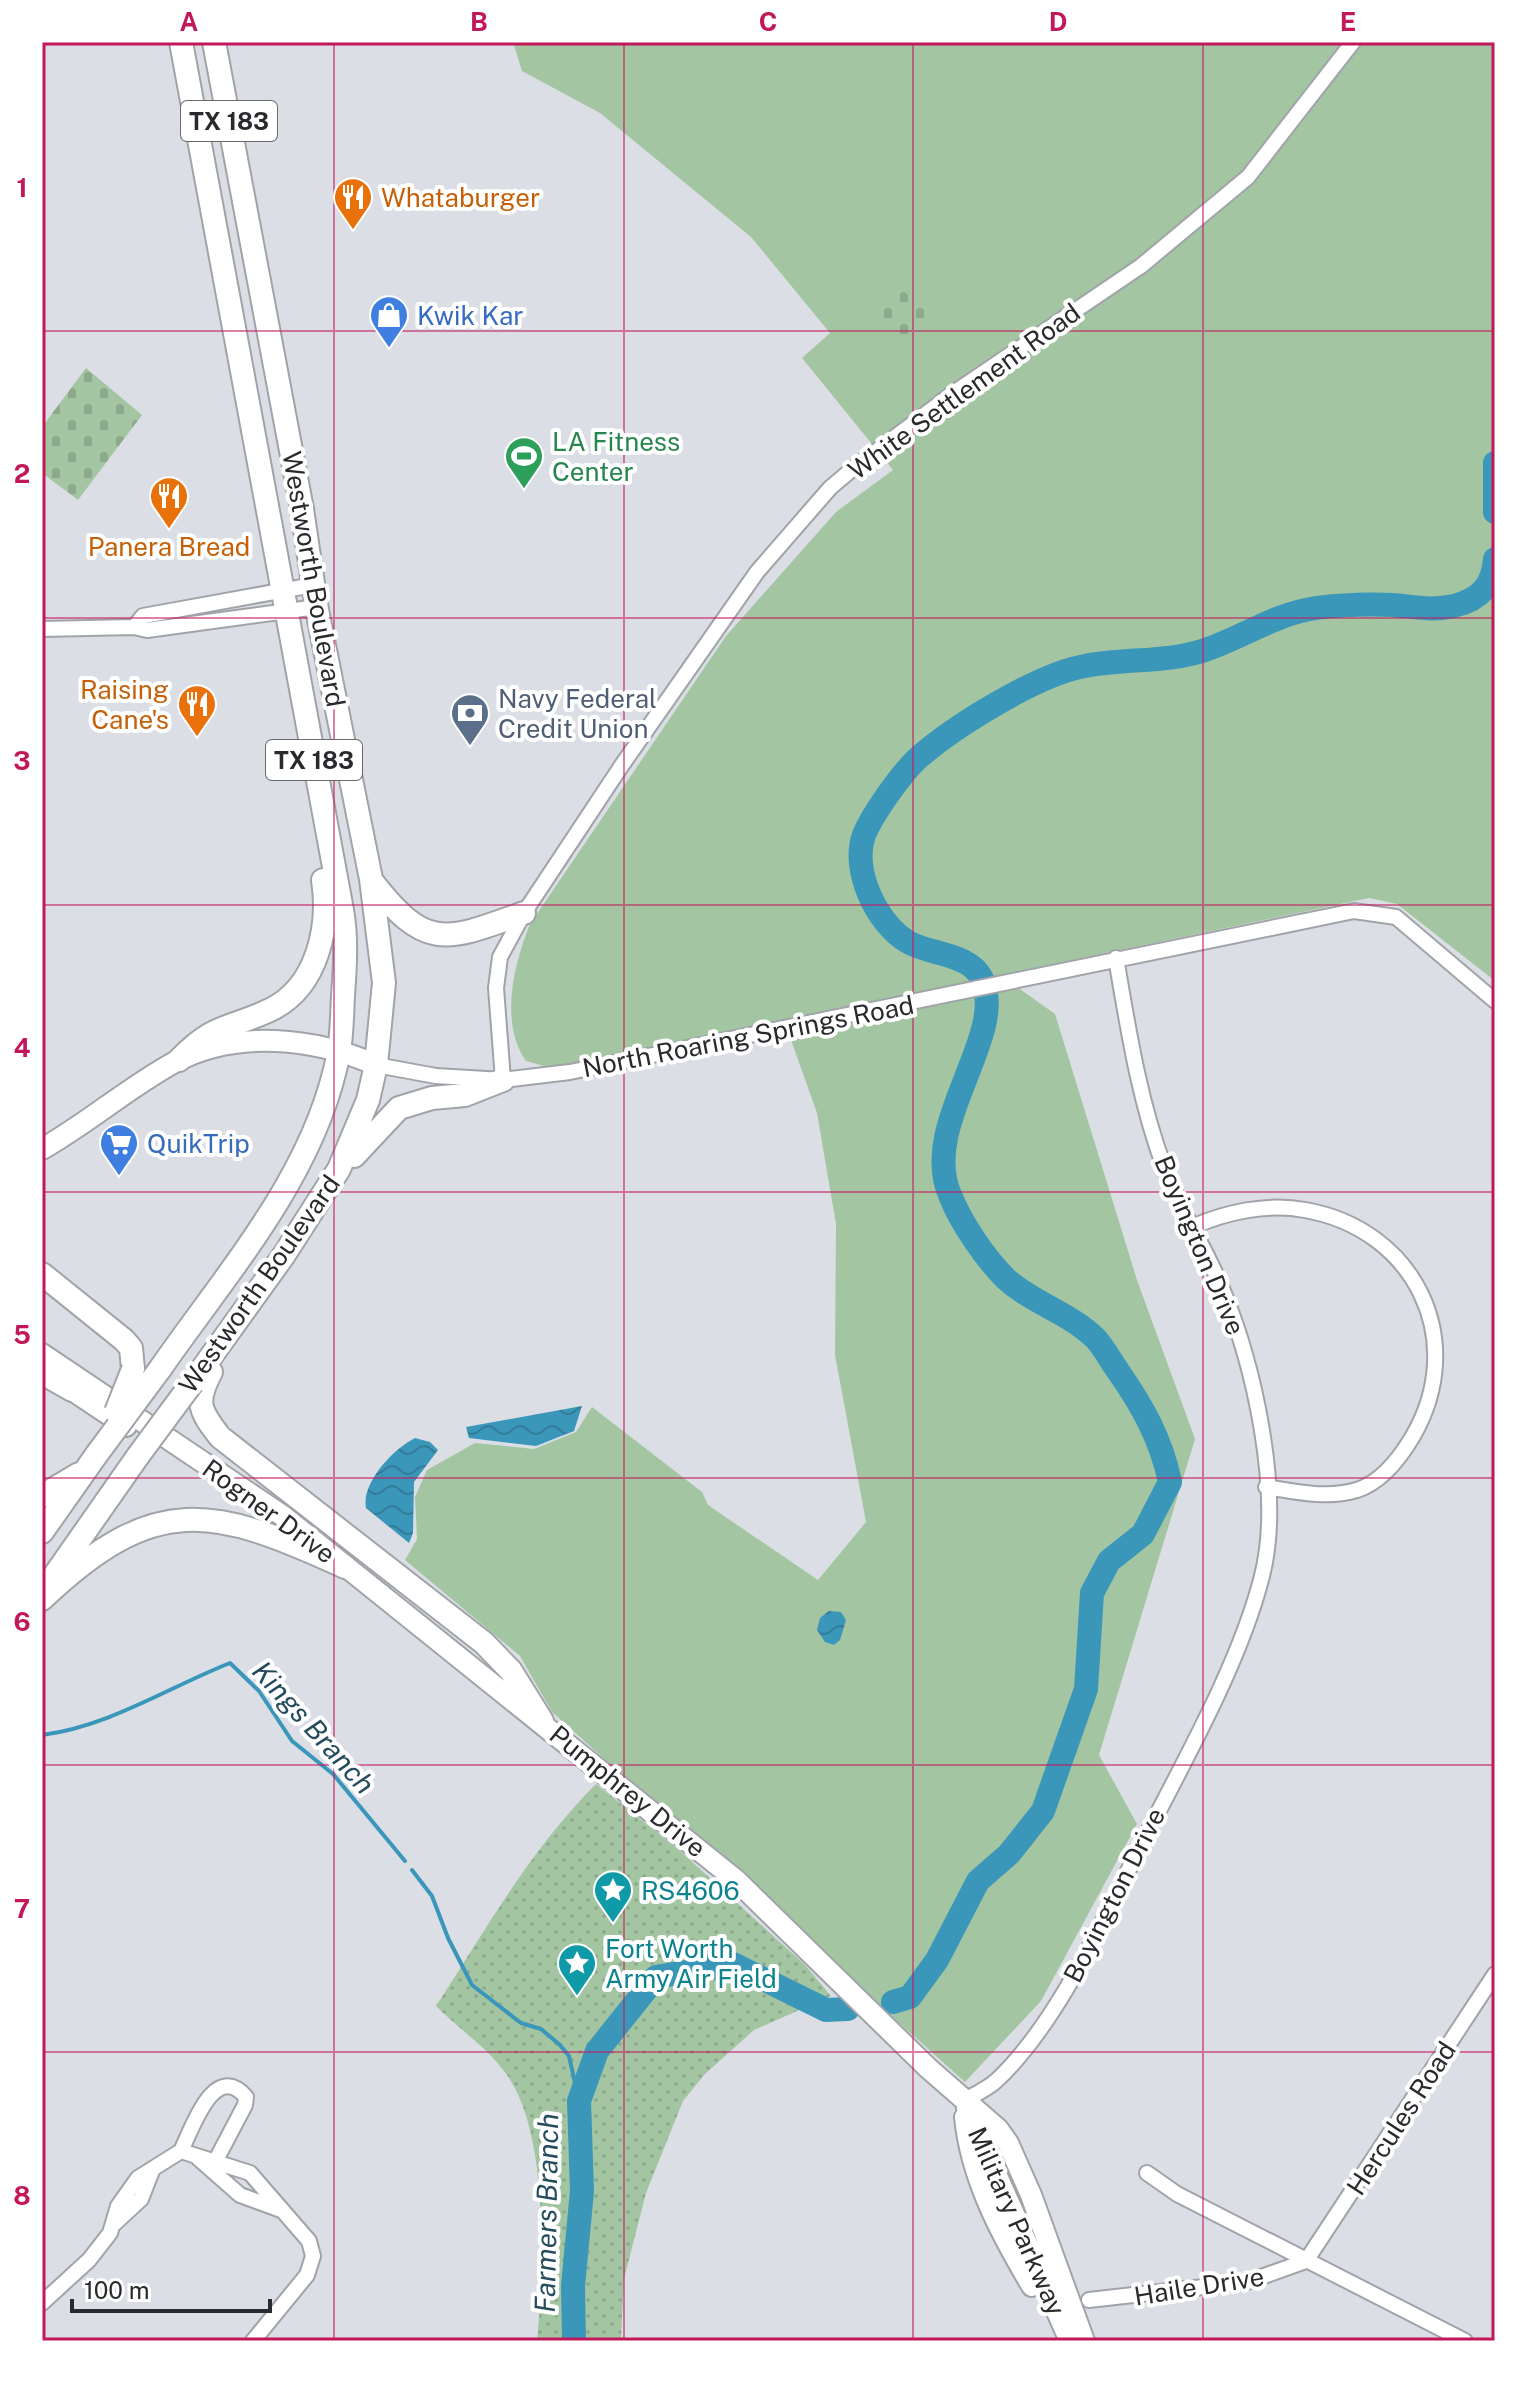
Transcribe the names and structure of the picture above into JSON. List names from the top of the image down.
{
  "streets": {
    "main road": ["TX 183", "Westworth Boulevard"],
    "street": [
      "White Settlement Road",
      "North Roaring Springs Road",
      "Boyington Drive",
      "Rogner Drive",
      "Pumphrey Drive",
      "Hercules Road",
      "Military Parkway",
      "Haile Drive"
    ]
  },
  "crossings": [
    ["White Settlement Road", "North Roaring Springs Road"],
    ["Westworth Boulevard", "North Roaring Springs Road"],
    ["North Roaring Springs Road", "Boyington Drive"],
    ["Boyington Drive", "Pumphrey Drive"],
    ["Boyington Drive", "Military Parkway"],
    ["Rogner Drive", "Pumphrey Drive"],
    ["Pumphrey Drive", "Military Parkway"],
    ["Hercules Road", "Haile Drive"]
  ],
  "water": ["Kings Branch", "Farmers Branch"],
  "places": {
    "restaurant": ["Whataburger", "Panera Bread", "Raising Cane's"],
    "shop": ["Kwik Kar"],
    "sports": ["LA Fitness Center"],
    "bank": ["Navy Federal Credit Union"],
    "supermarket": ["QuikTrip"],
    "place": ["RS4606", "Fort Worth Army Air Field"]
  },
  "scale_bar": "100 m",
  "grid": {
    "columns": [
      "A",
      "B",
      "C",
      "D",
      "E"
    ],
    "rows": [
      "1",
      "2",
      "3",
      "4",
      "5",
      "6",
      "7",
      "8"
    ]
  }
}
